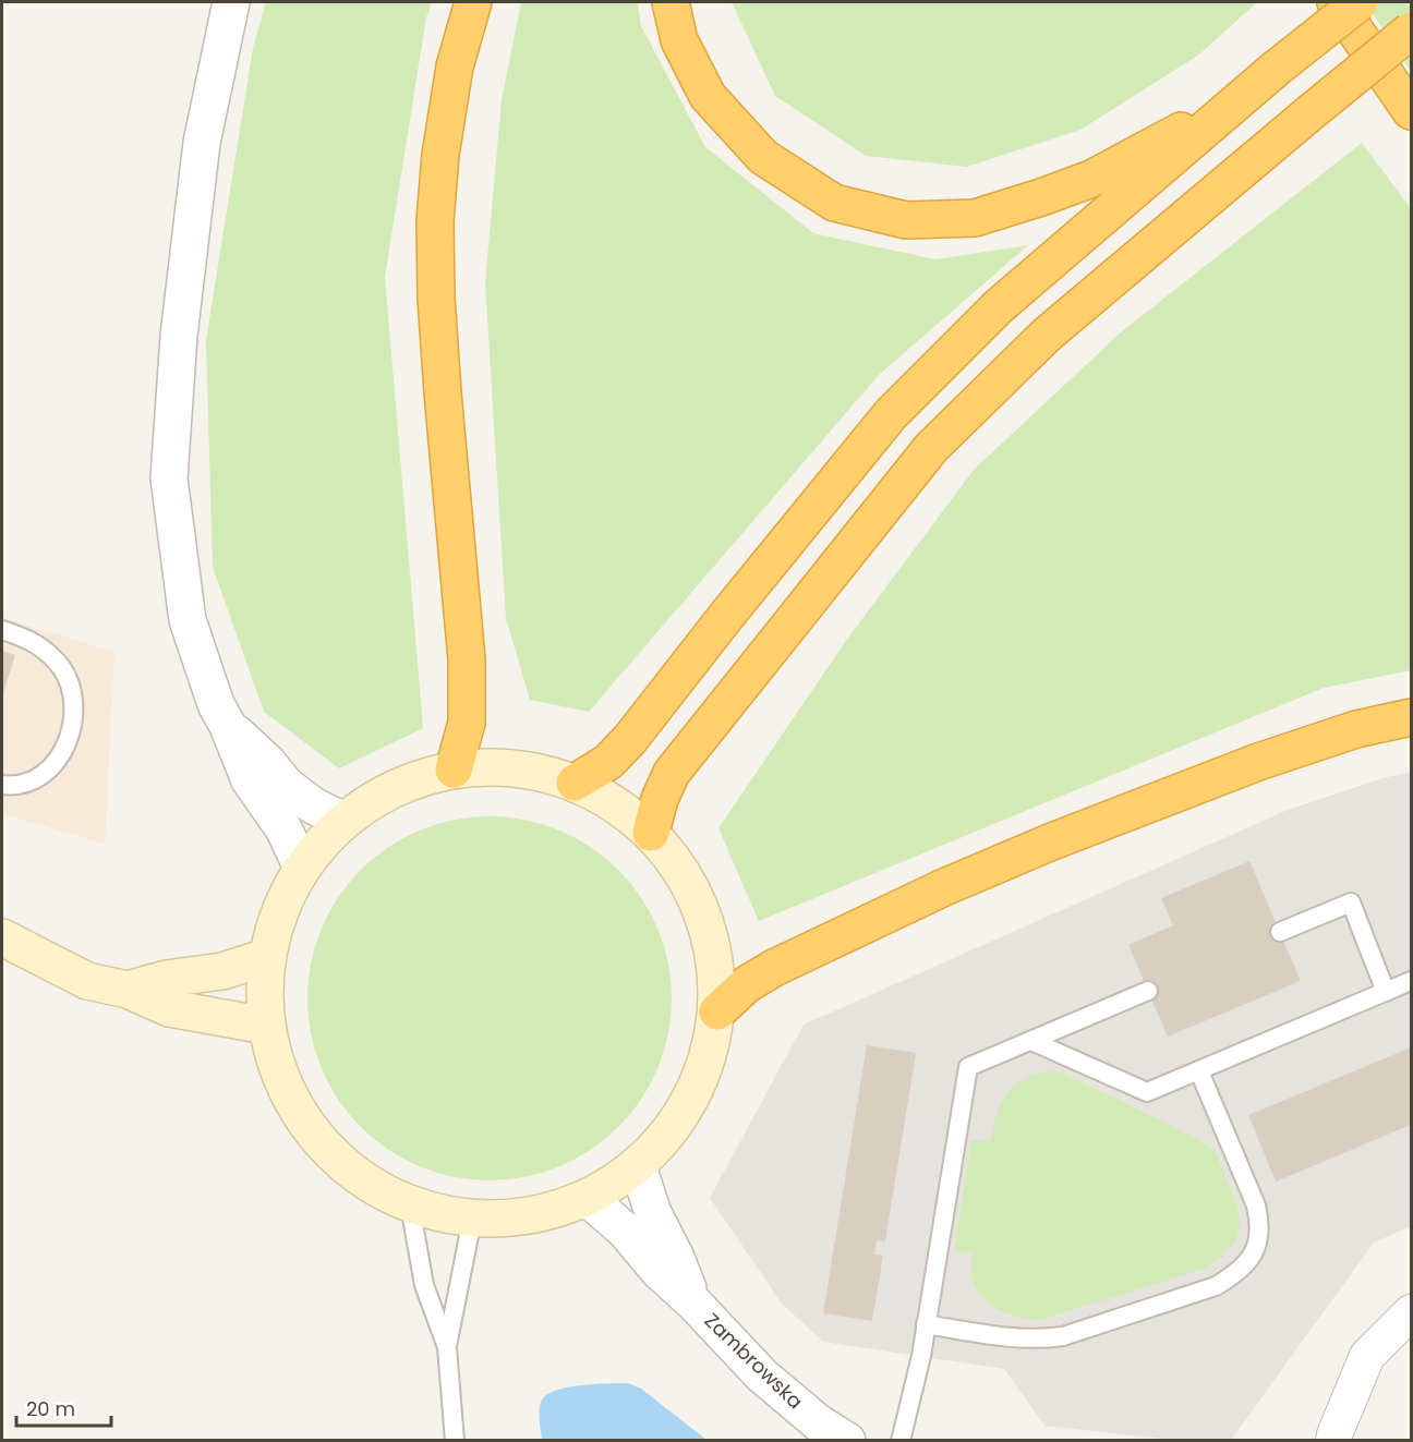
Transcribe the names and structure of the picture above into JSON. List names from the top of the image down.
{
  "streets": {
    "street": ["Zambrowska"]
  },
  "scale_bar": "20 m"
}
